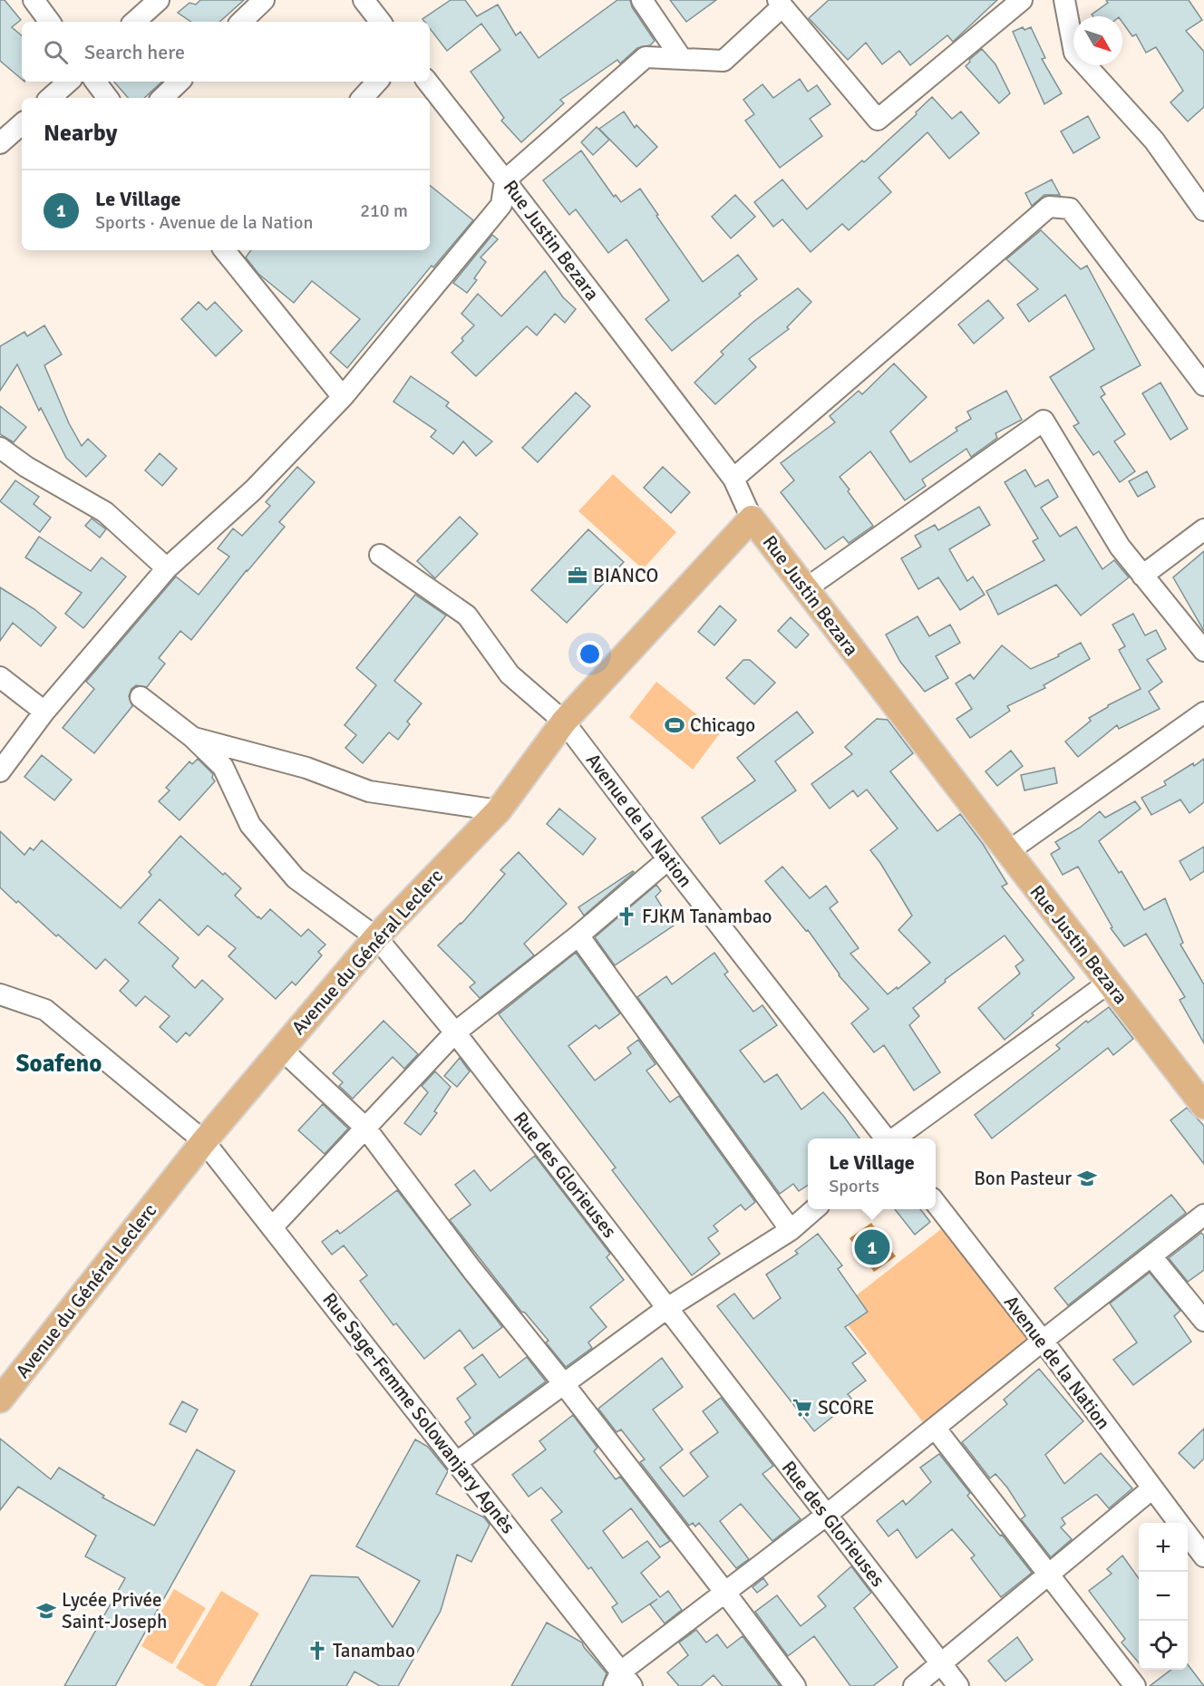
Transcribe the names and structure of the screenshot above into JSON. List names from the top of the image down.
{
  "streets": {
    "main road": ["Rue Justin Bezara", "Avenue du Général Leclerc"],
    "street": ["Avenue de la Nation", "Rue des Glorieuses", "Rue Sage-Femme Solowanjary Agnès"]
  },
  "crossings": [
    ["Rue Justin Bezara", "Avenue du Général Leclerc"],
    ["Avenue de la Nation", "Avenue du Général Leclerc"],
    ["Avenue du Général Leclerc", "Rue des Glorieuses"],
    ["Avenue du Général Leclerc", "Rue Sage-Femme Solowanjary Agnès"]
  ],
  "districts": ["Soafeno"],
  "places": {
    "office": ["BIANCO"],
    "sports": ["Chicago"],
    "church": ["FJKM Tanambao", "Tanambao"],
    "school or university": ["Bon Pasteur", "Lycée Privée Saint-Joseph"],
    "supermarket": ["SCORE"]
  },
  "north": "bottom right",
  "page": {
    "search": "Search here",
    "heading": "Nearby",
    "list": [
      {
        "mark": "1",
        "name": "Le Village",
        "note": "Sports · Avenue de la Nation",
        "value": "210 m"
      }
    ],
    "popup": ["Le Village", "Sports"],
    "pins": "1",
    "map_buttons": ["+", "−"]
  }
}
